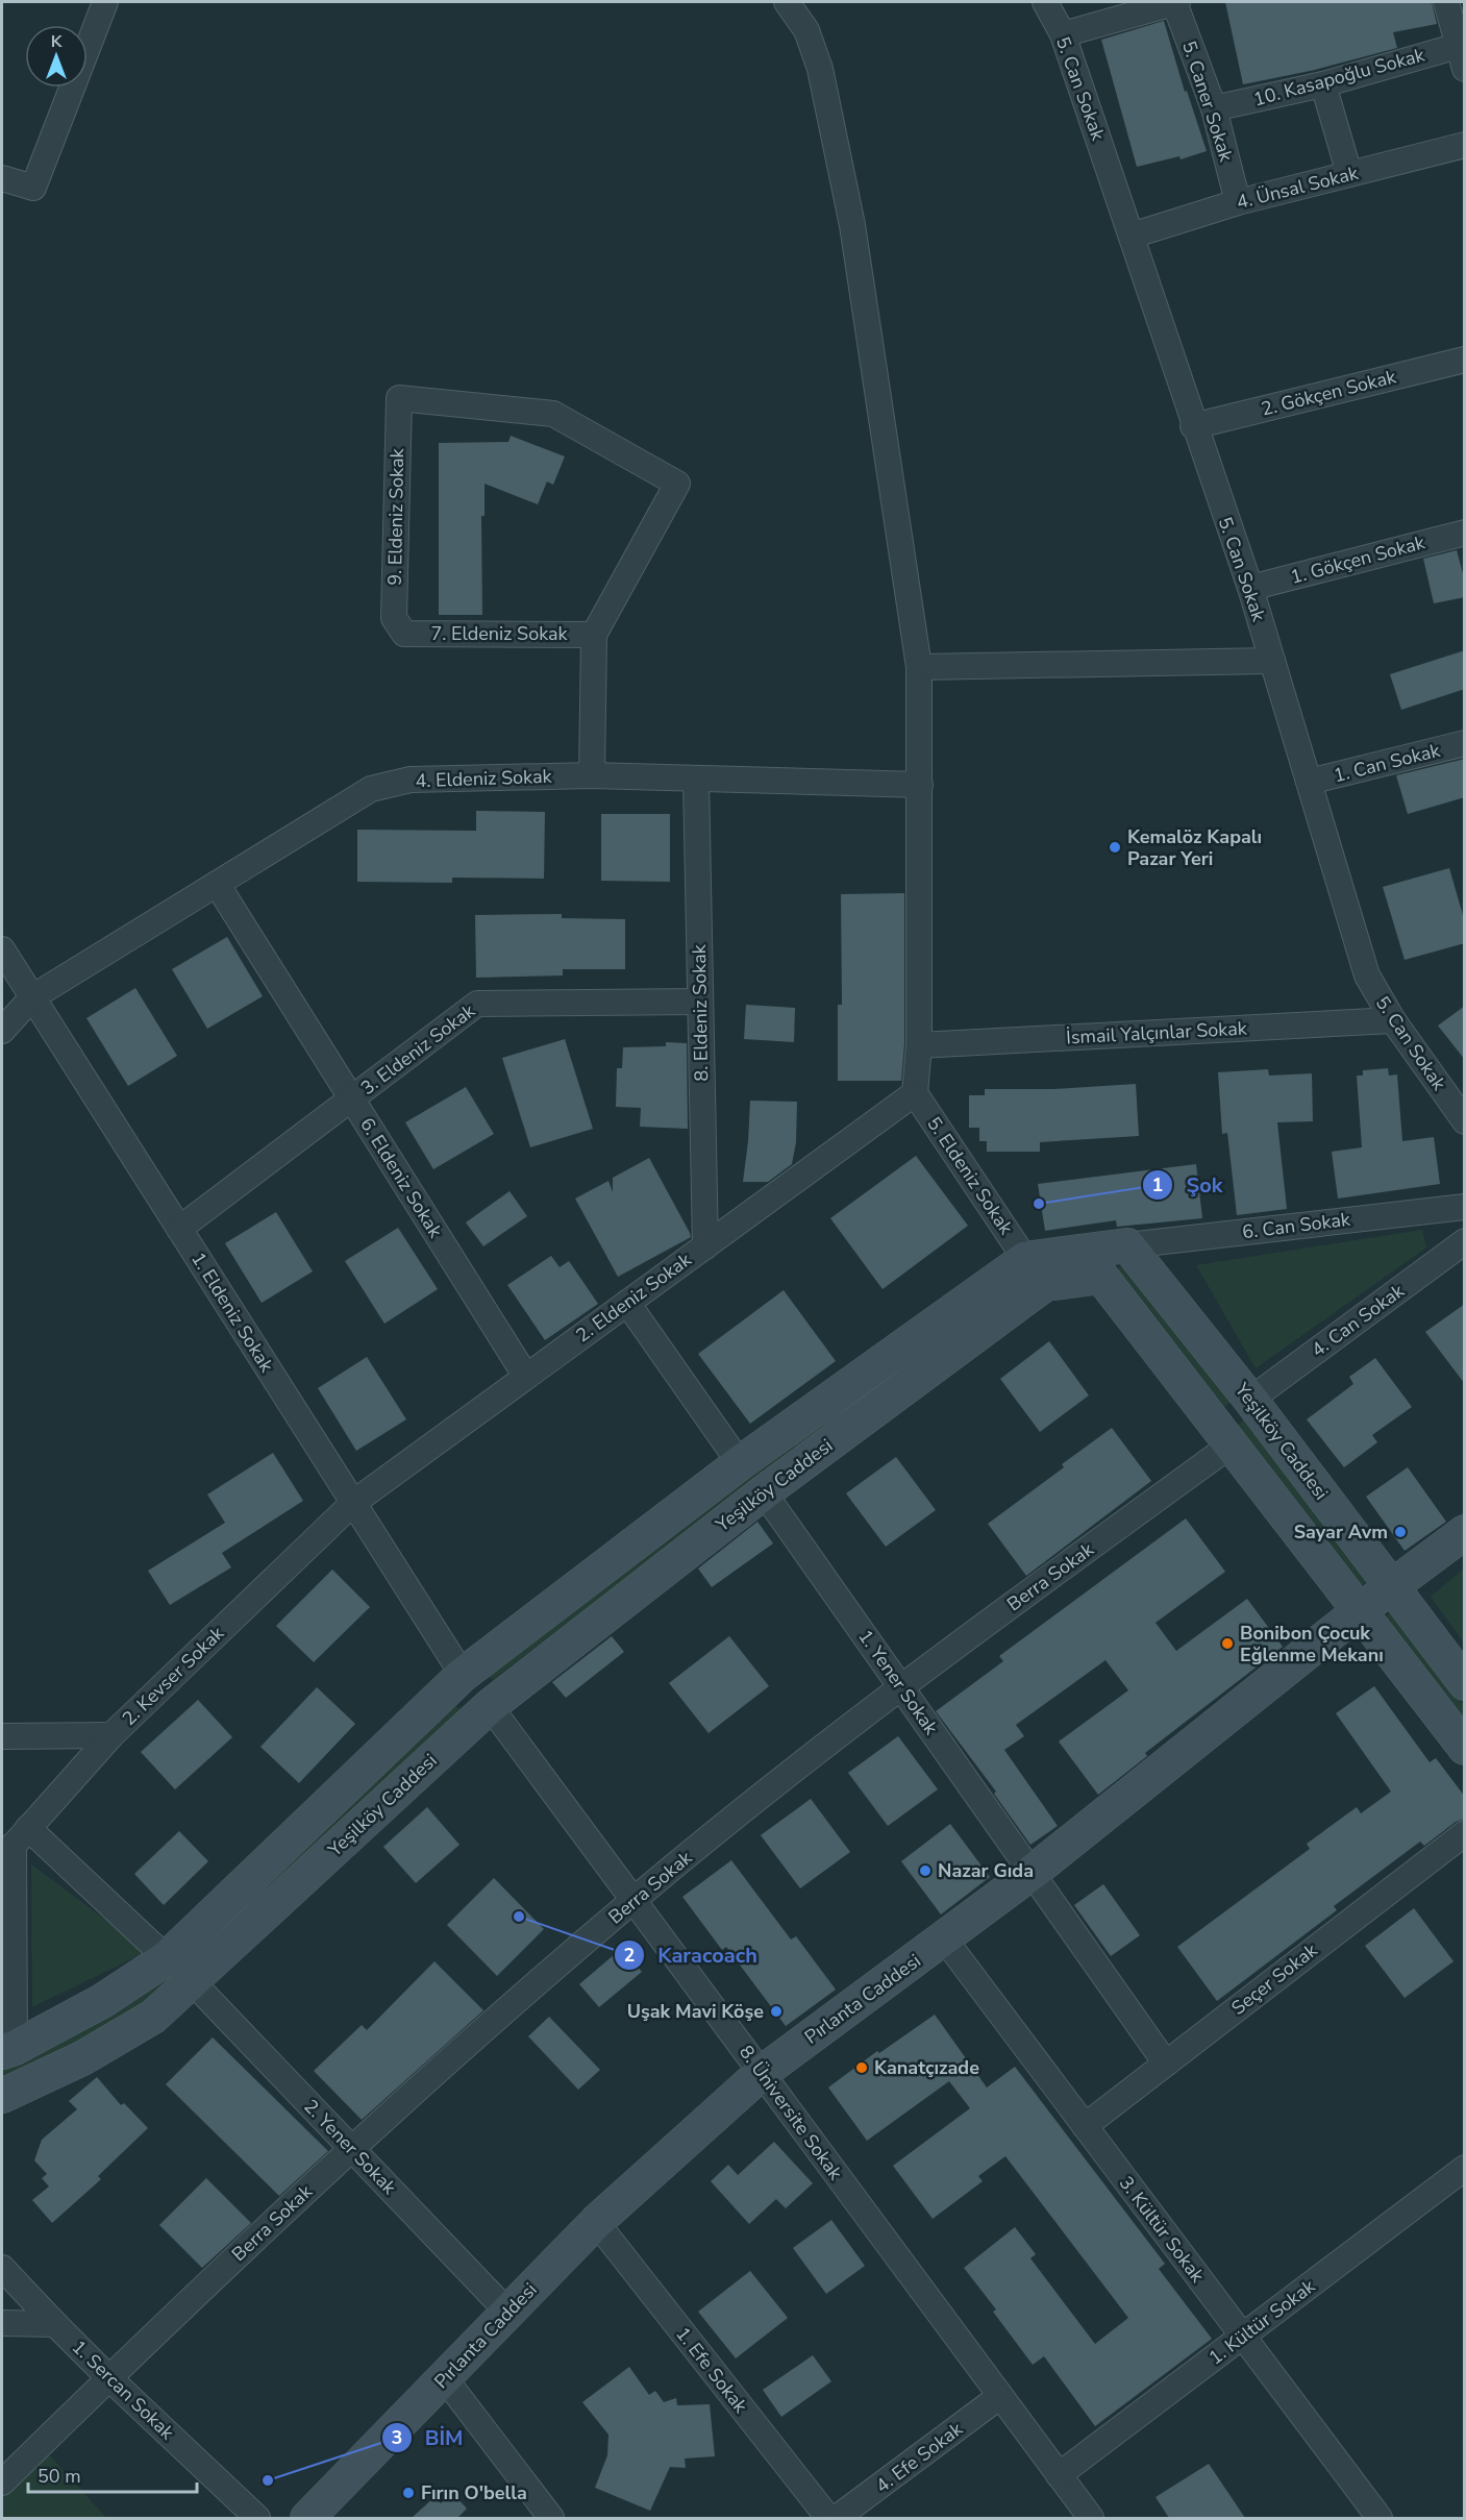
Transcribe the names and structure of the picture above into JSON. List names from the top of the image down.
{
  "streets": {
    "street": [
      "10. Kasapoğlu Sokak",
      "5. Can Sokak",
      "5. Caner Sokak",
      "4. Ünsal Sokak",
      "2. Gökçen Sokak",
      "9. Eldeniz Sokak",
      "1. Gökçen Sokak",
      "7. Eldeniz Sokak",
      "1. Can Sokak",
      "4. Eldeniz Sokak",
      "8. Eldeniz Sokak",
      "İsmail Yalçınlar Sokak",
      "3. Eldeniz Sokak",
      "5. Eldeniz Sokak",
      "6. Eldeniz Sokak",
      "6. Can Sokak",
      "2. Eldeniz Sokak",
      "1. Eldeniz Sokak",
      "4. Can Sokak",
      "Yeşilköy Caddesi",
      "Berra Sokak",
      "2. Kevser Sokak",
      "1. Yener Sokak",
      "Seçer Sokak",
      "Pırlanta Caddesi",
      "8. Üniversite Sokak",
      "2. Yener Sokak",
      "3. Kültür Sokak",
      "1. Kültür Sokak",
      "1. Efe Sokak",
      "1. Sercan Sokak",
      "4. Efe Sokak"
    ]
  },
  "crossings": [
    ["10. Kasapoğlu Sokak", "5. Caner Sokak"],
    ["5. Can Sokak", "4. Ünsal Sokak"],
    ["5. Can Sokak", "2. Gökçen Sokak"],
    ["5. Can Sokak", "1. Gökçen Sokak"],
    ["5. Can Sokak", "1. Can Sokak"],
    ["5. Can Sokak", "İsmail Yalçınlar Sokak"],
    ["5. Caner Sokak", "4. Ünsal Sokak"],
    ["9. Eldeniz Sokak", "7. Eldeniz Sokak"],
    ["4. Eldeniz Sokak", "8. Eldeniz Sokak"],
    ["4. Eldeniz Sokak", "6. Eldeniz Sokak"],
    ["4. Eldeniz Sokak", "1. Eldeniz Sokak"],
    ["8. Eldeniz Sokak", "3. Eldeniz Sokak"],
    ["8. Eldeniz Sokak", "2. Eldeniz Sokak"],
    ["3. Eldeniz Sokak", "6. Eldeniz Sokak"],
    ["3. Eldeniz Sokak", "1. Eldeniz Sokak"],
    ["5. Eldeniz Sokak", "2. Eldeniz Sokak"],
    ["5. Eldeniz Sokak", "Yeşilköy Caddesi"],
    ["6. Eldeniz Sokak", "2. Eldeniz Sokak"],
    ["6. Can Sokak", "Yeşilköy Caddesi"],
    ["2. Eldeniz Sokak", "1. Eldeniz Sokak"],
    ["2. Eldeniz Sokak", "2. Kevser Sokak"],
    ["1. Eldeniz Sokak", "Yeşilköy Caddesi"],
    ["1. Eldeniz Sokak", "2. Kevser Sokak"],
    ["4. Can Sokak", "Yeşilköy Caddesi"],
    ["Yeşilköy Caddesi", "1. Yener Sokak"],
    ["Yeşilköy Caddesi", "Pırlanta Caddesi"],
    ["Yeşilköy Caddesi", "8. Üniversite Sokak"],
    ["Yeşilköy Caddesi", "2. Yener Sokak"],
    ["Berra Sokak", "1. Yener Sokak"],
    ["Berra Sokak", "8. Üniversite Sokak"],
    ["Berra Sokak", "2. Yener Sokak"],
    ["Berra Sokak", "1. Sercan Sokak"],
    ["1. Yener Sokak", "Seçer Sokak"],
    ["1. Yener Sokak", "Pırlanta Caddesi"],
    ["Seçer Sokak", "3. Kültür Sokak"],
    ["Pırlanta Caddesi", "8. Üniversite Sokak"],
    ["Pırlanta Caddesi", "2. Yener Sokak"],
    ["Pırlanta Caddesi", "3. Kültür Sokak"],
    ["Pırlanta Caddesi", "1. Efe Sokak"],
    ["8. Üniversite Sokak", "1. Kültür Sokak"],
    ["8. Üniversite Sokak", "4. Efe Sokak"],
    ["3. Kültür Sokak", "1. Kültür Sokak"]
  ],
  "places": [
    "Kemalöz Kapalı Pazar Yeri",
    "Şok",
    "Sayar Avm",
    "Bonibon Çocuk Eğlenme Mekanı",
    "Nazar Gıda",
    "Karacoach",
    "Uşak Mavi Köşe",
    "Kanatçızade",
    "BİM",
    "Fırın O'bella"
  ],
  "scale_bar": "50 m",
  "north": "top"
}
